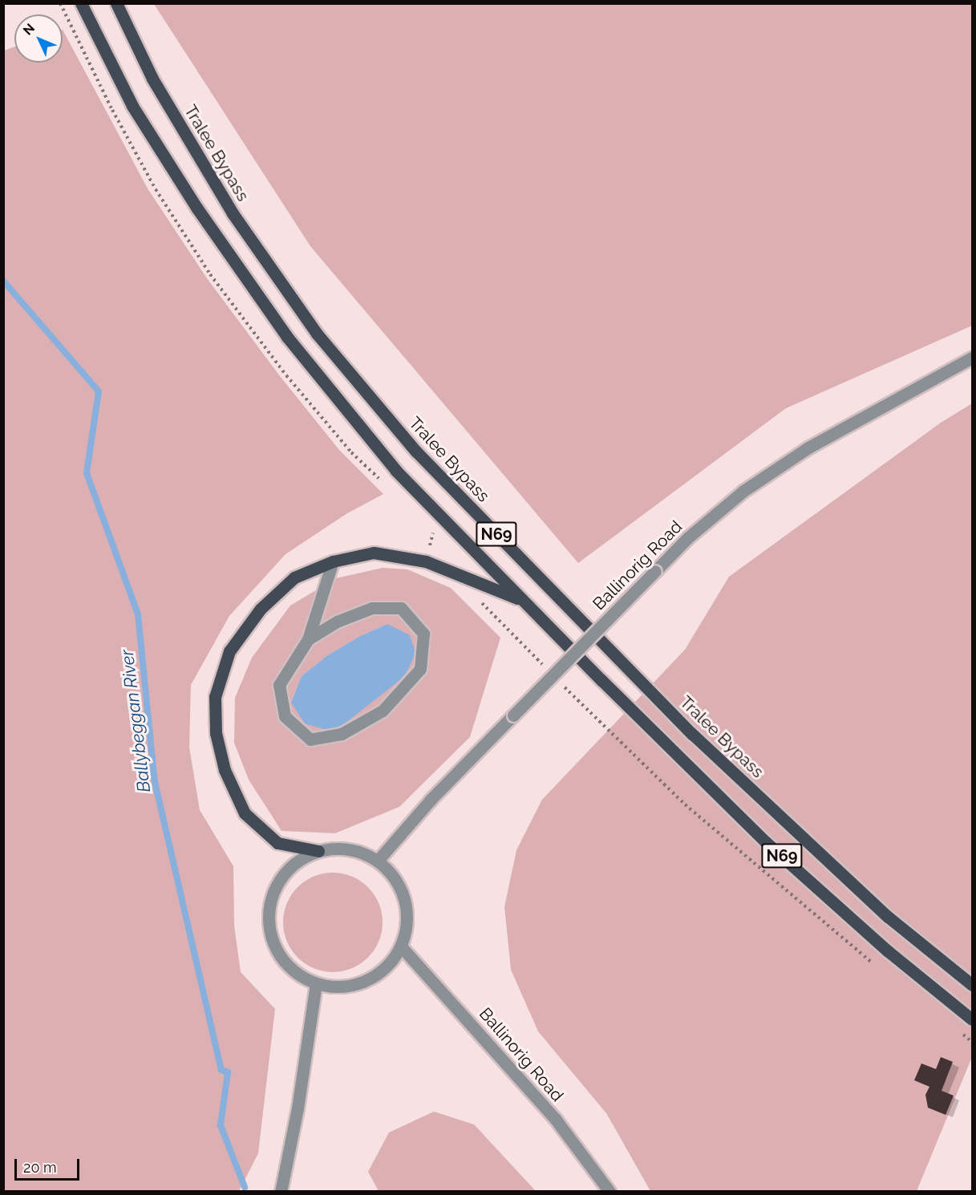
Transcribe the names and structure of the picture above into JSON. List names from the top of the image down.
{
  "streets": {
    "main road": ["Tralee Bypass", "N69"],
    "street": ["Ballinorig Road"]
  },
  "water": ["Ballybeggan River"],
  "scale_bar": "20 m",
  "north": "top left"
}
